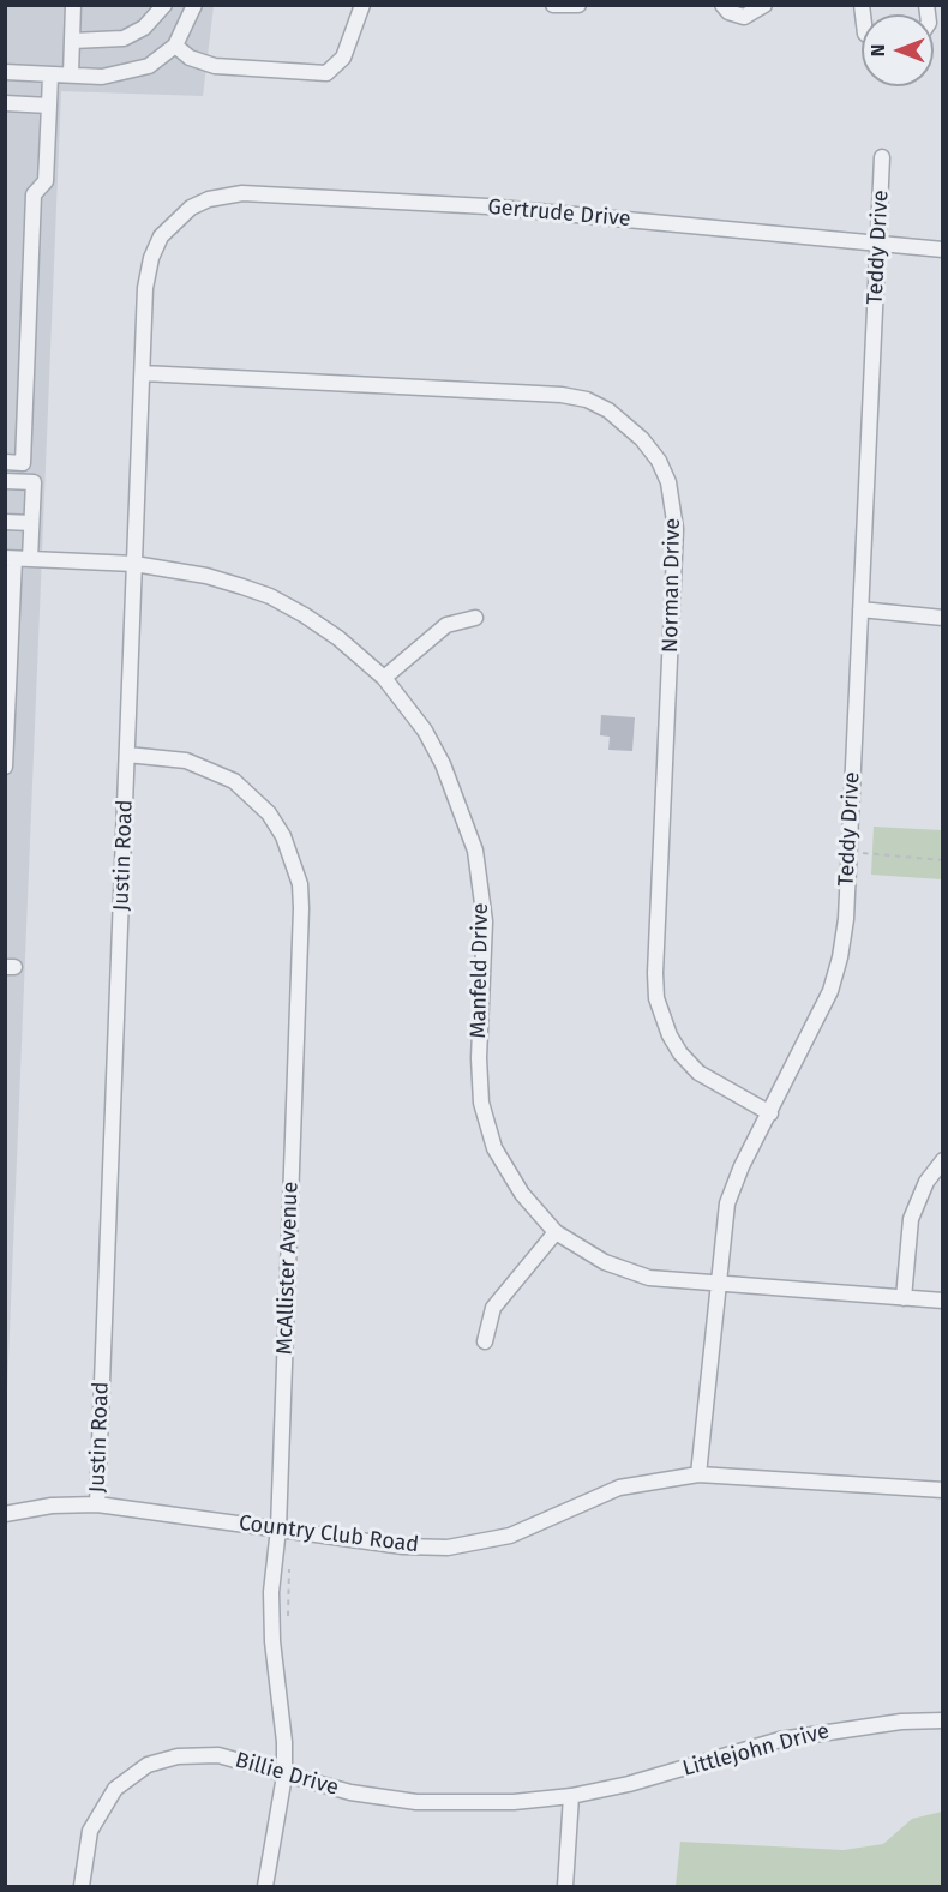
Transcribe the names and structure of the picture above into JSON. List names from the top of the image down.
{
  "streets": {
    "street": [
      "Gertrude Drive",
      "Teddy Drive",
      "Norman Drive",
      "Justin Road",
      "Manfeld Drive",
      "McAllister Avenue",
      "Country Club Road",
      "Littlejohn Drive",
      "Billie Drive"
    ]
  },
  "crossings": [
    ["Gertrude Drive", "Teddy Drive"],
    ["Gertrude Drive", "Justin Road"],
    ["Teddy Drive", "Norman Drive"],
    ["Teddy Drive", "Manfeld Drive"],
    ["Teddy Drive", "Country Club Road"],
    ["Norman Drive", "Justin Road"],
    ["Justin Road", "Manfeld Drive"],
    ["Justin Road", "McAllister Avenue"],
    ["Justin Road", "Country Club Road"],
    ["McAllister Avenue", "Country Club Road"],
    ["McAllister Avenue", "Billie Drive"],
    ["Littlejohn Drive", "Billie Drive"]
  ],
  "north": "left"
}
